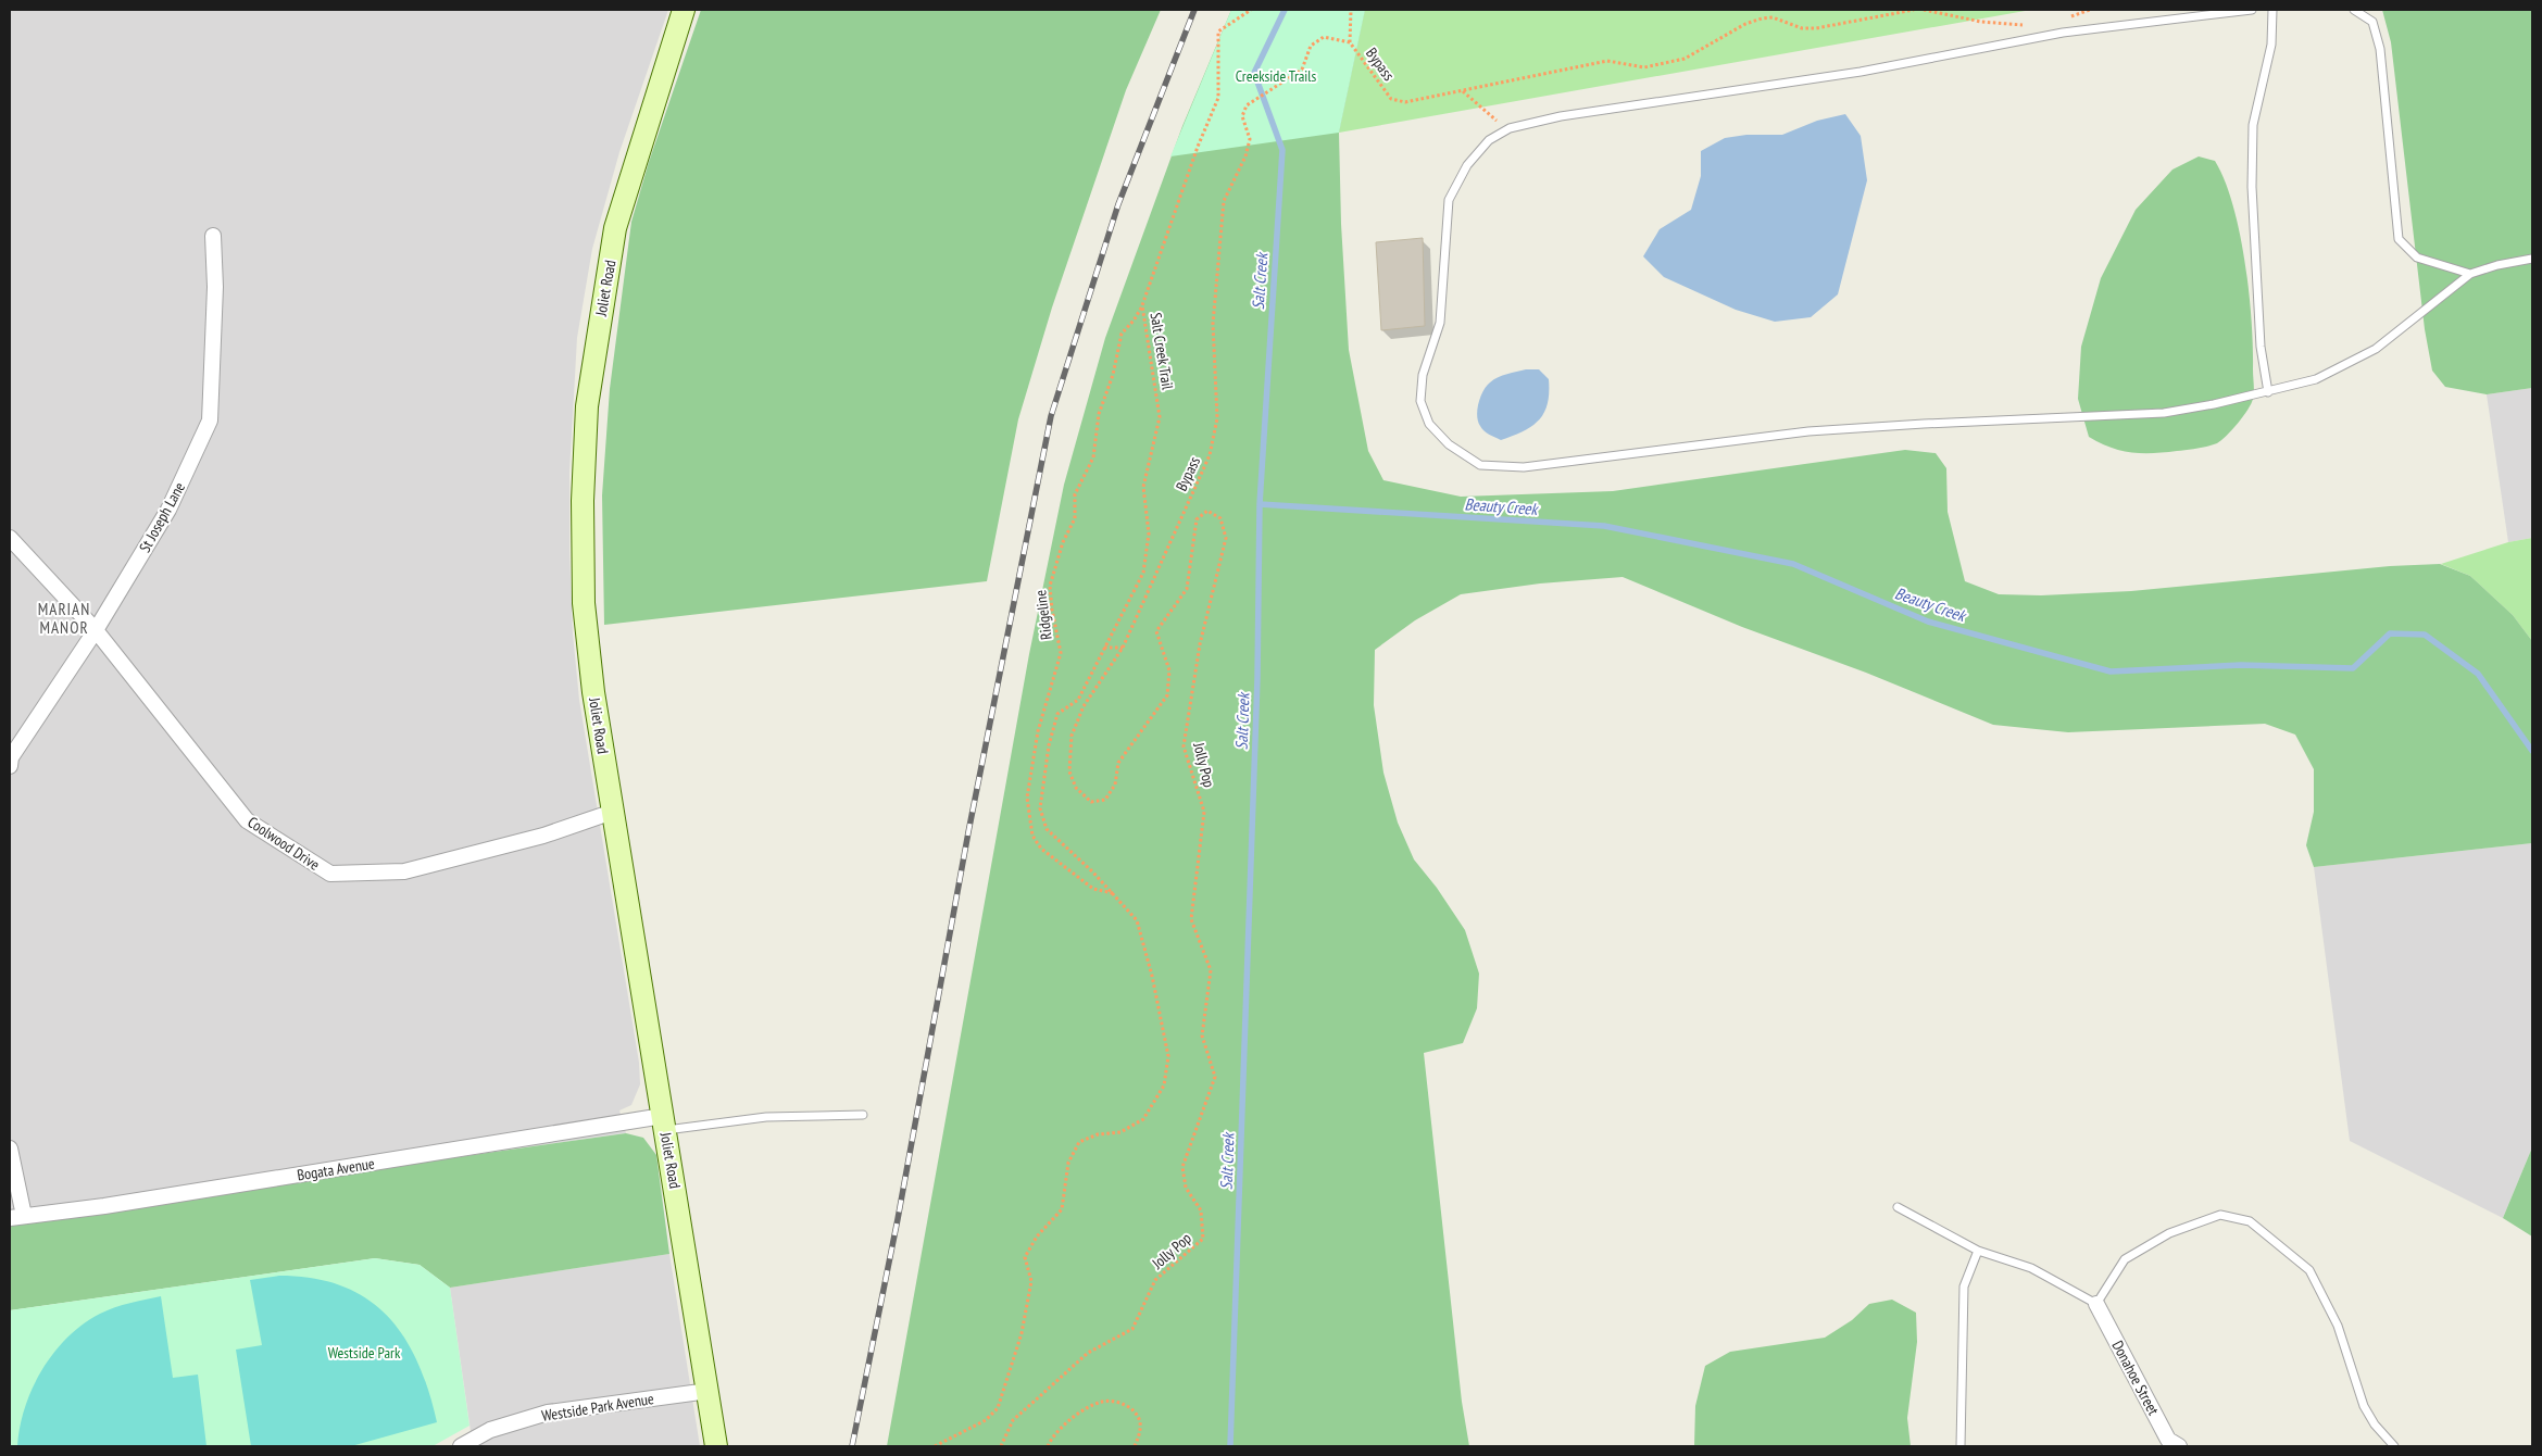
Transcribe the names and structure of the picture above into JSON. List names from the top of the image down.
{
  "streets": {
    "main road": ["Joliet Road"],
    "street": [
      "St Joseph Lane",
      "Coolwood Drive",
      "Bogata Avenue",
      "Donahoe Street",
      "Westside Park Avenue"
    ],
    "path": [
      "Bypass",
      "Salt Creek Trail",
      "Ridgeline",
      "Jolly Pop"
    ]
  },
  "crossings": [
    ["Bypass", "Jolly Pop"],
    ["Joliet Road", "Coolwood Drive"],
    ["Joliet Road", "Bogata Avenue"],
    ["Joliet Road", "Westside Park Avenue"],
    ["Salt Creek Trail", "Ridgeline"],
    ["St Joseph Lane", "Coolwood Drive"]
  ],
  "districts": ["MARIAN MANOR"],
  "water": ["Salt Creek", "Beauty Creek"],
  "parks": ["Creekside Trails", "Westside Park"]
}
